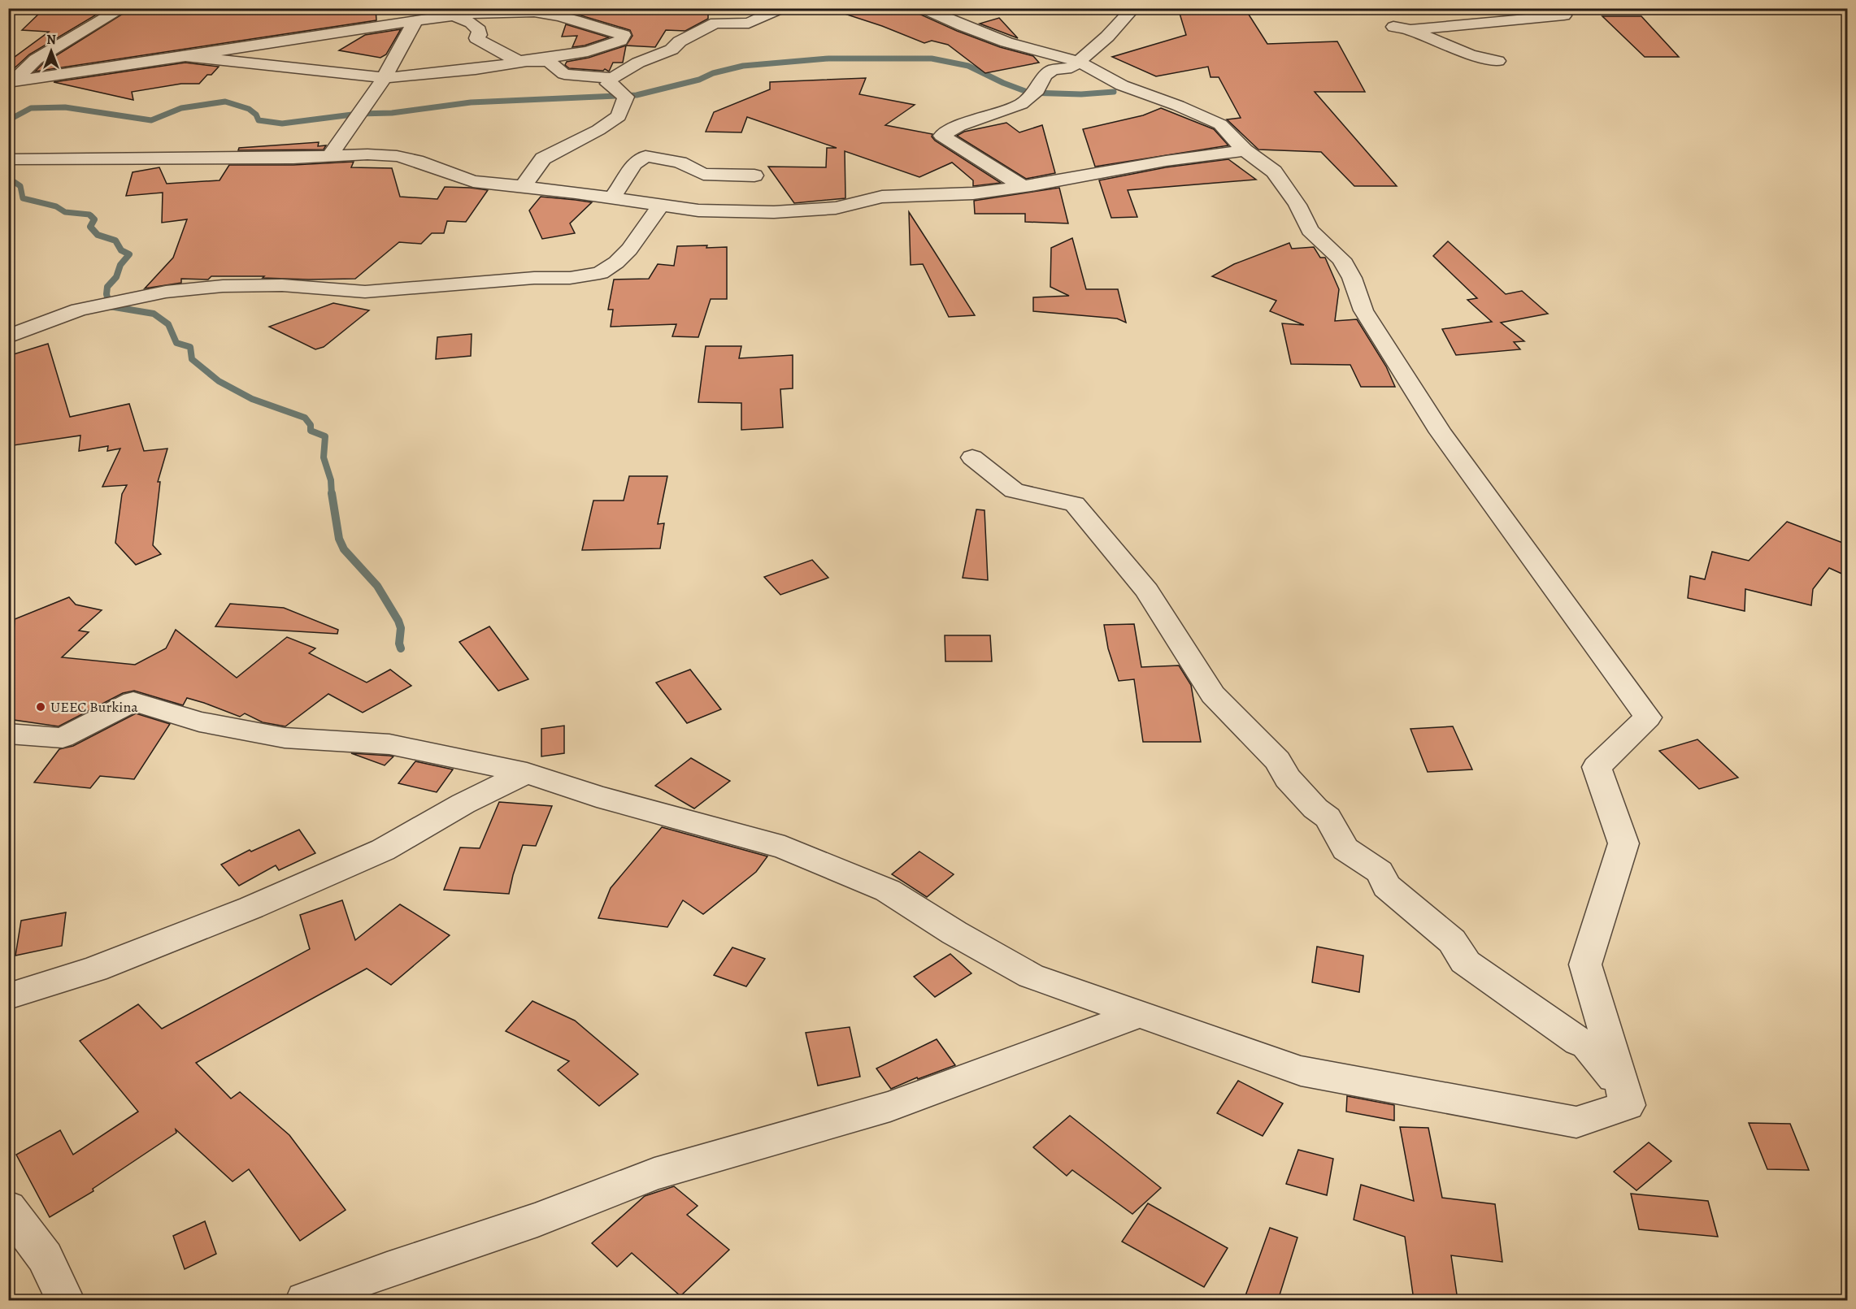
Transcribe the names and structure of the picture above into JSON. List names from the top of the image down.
{
  "places": ["UEEC Burkina"],
  "north": "top"
}
